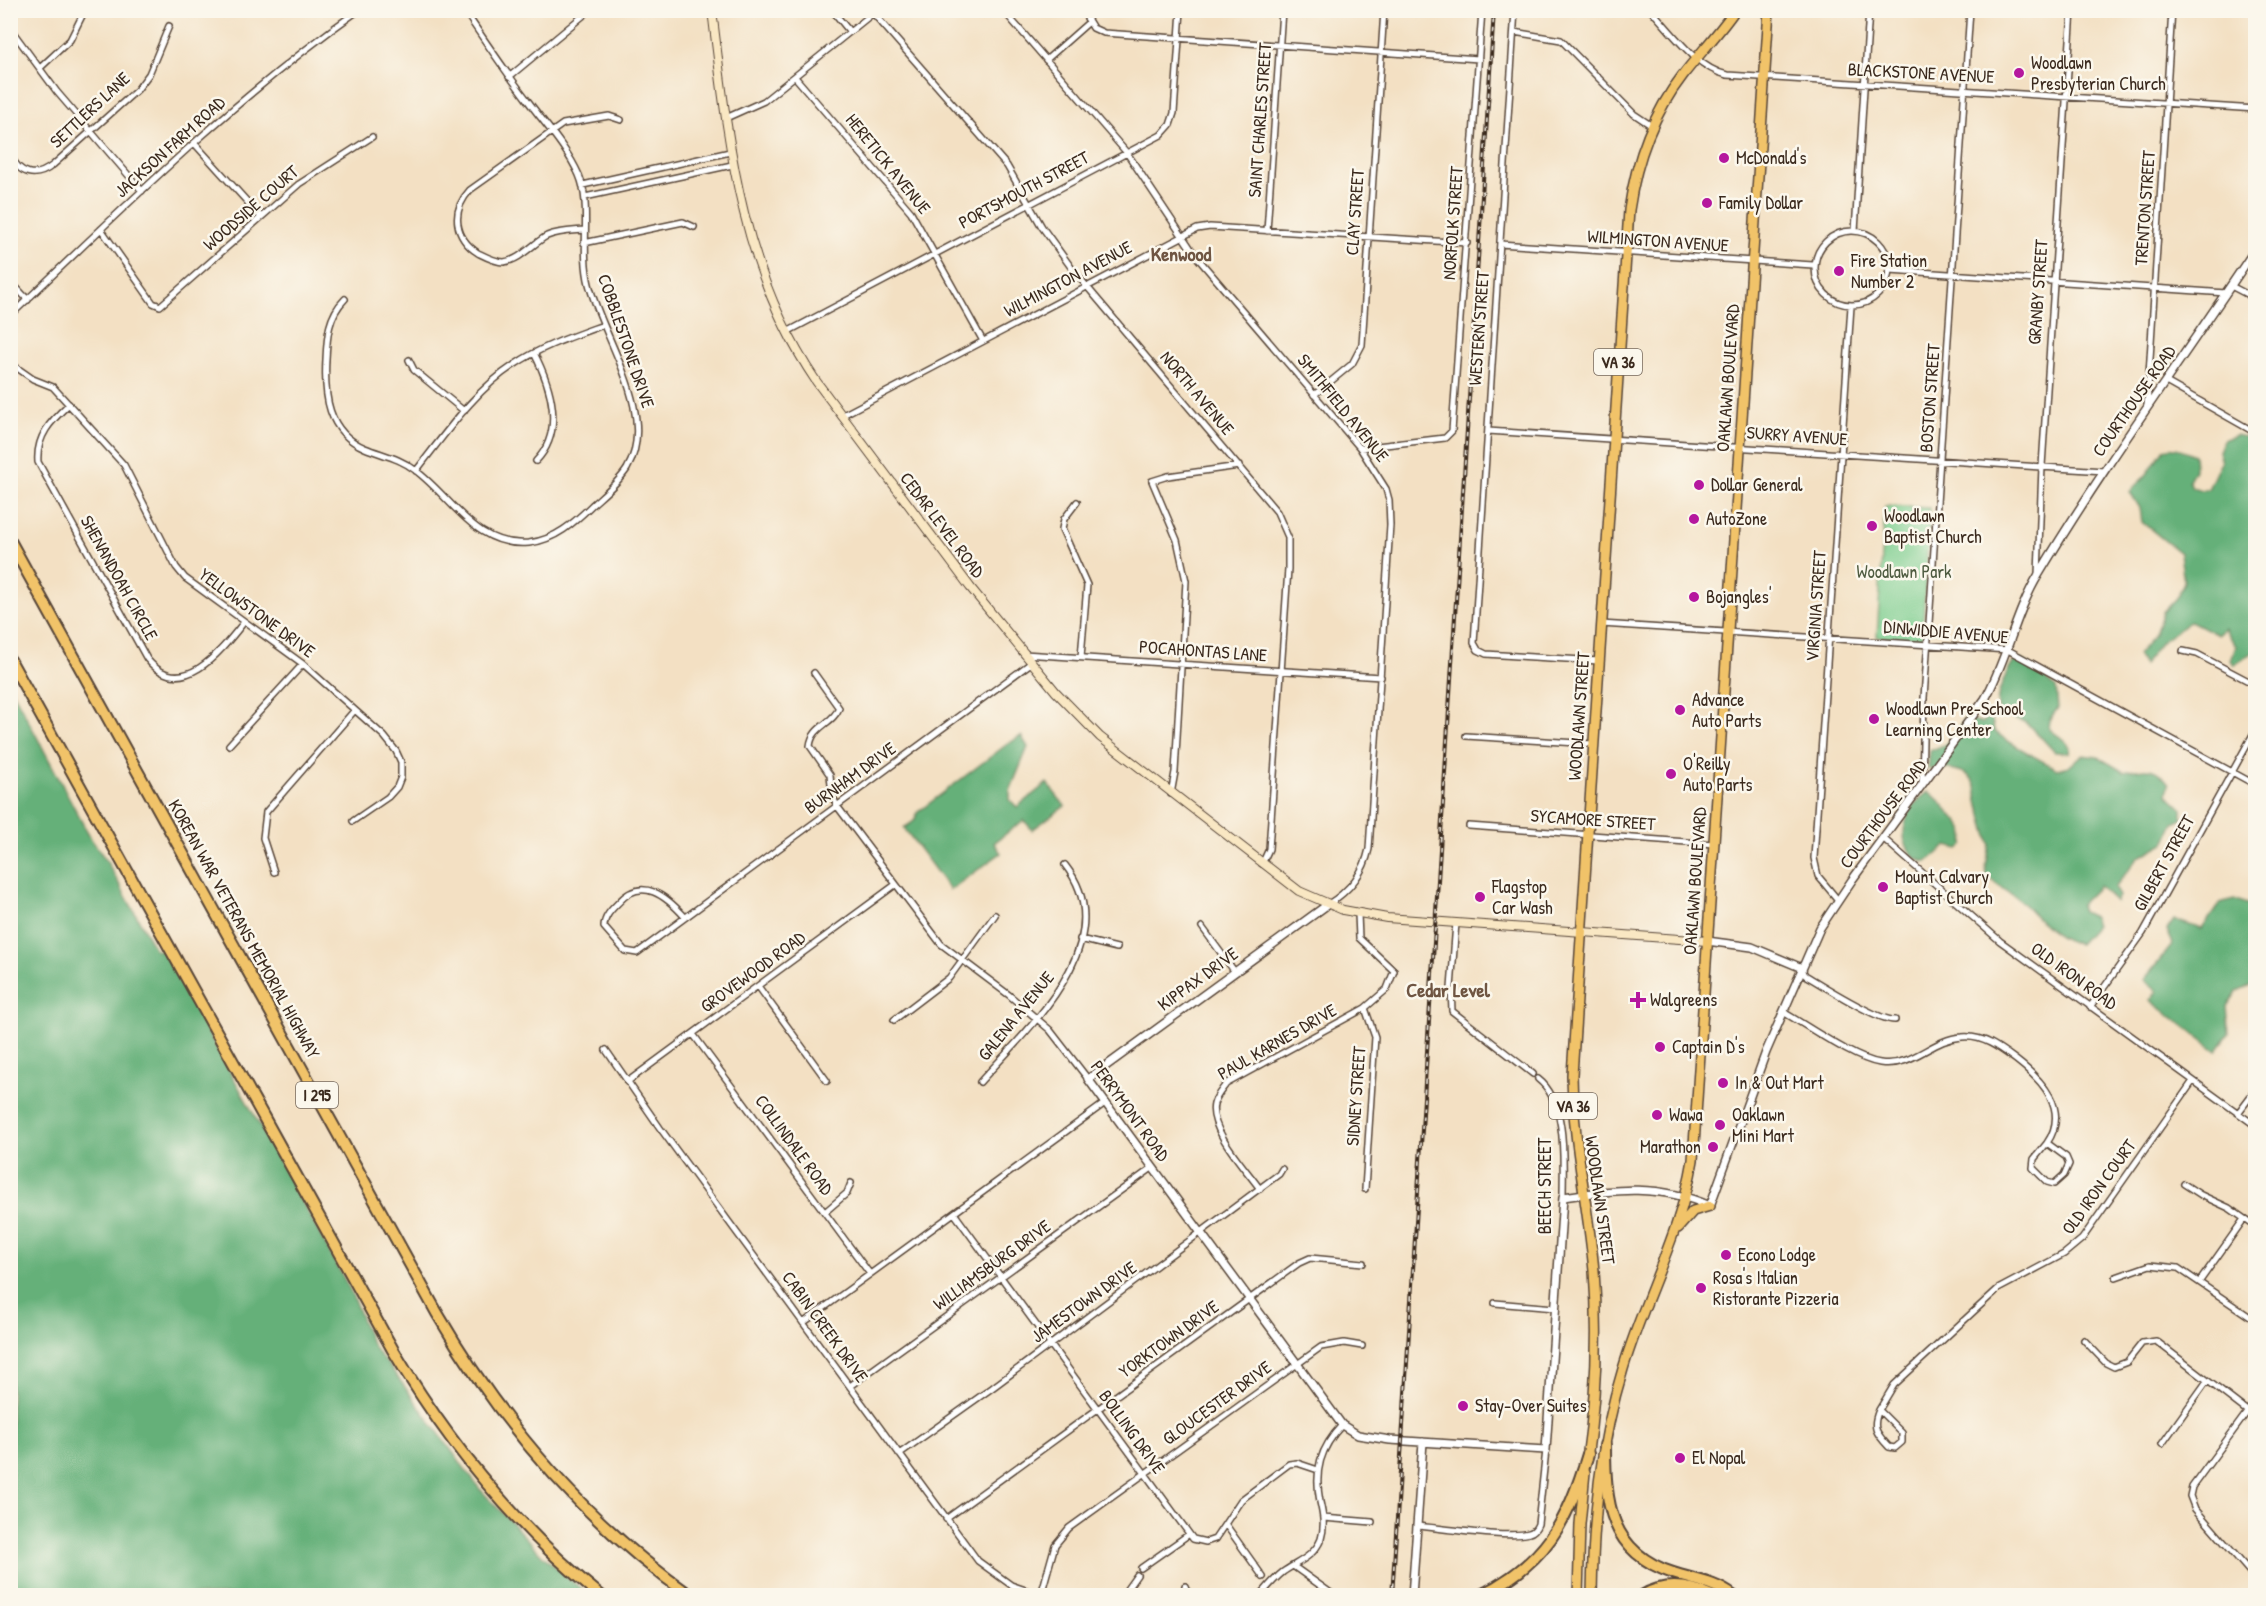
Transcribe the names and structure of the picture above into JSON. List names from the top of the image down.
{
  "streets": {
    "highway": [
      "VA 36",
      "OAKLAWN BOULEVARD",
      "WOODLAWN STREET",
      "KOREAN WAR VETERANS MEMORIAL HIGHWAY",
      "I 295"
    ],
    "main road": ["CEDAR LEVEL ROAD"],
    "street": [
      "BLACKSTONE AVENUE",
      "SETTLERS LANE",
      "SAINT CHARLES STREET",
      "JACKSON FARM ROAD",
      "HERETICK AVENUE",
      "PORTSMOUTH STREET",
      "WOODSIDE COURT",
      "TRENTON STREET",
      "CLAY STREET",
      "NORFOLK STREET",
      "WILMINGTON AVENUE",
      "GRANBY STREET",
      "WESTERN STREET",
      "COBBLESTONE DRIVE",
      "NORTH AVENUE",
      "BOSTON STREET",
      "COURTHOUSE ROAD",
      "SMITHFIELD AVENUE",
      "SURRY AVENUE",
      "SHENANDOAH CIRCLE",
      "VIRGINIA STREET",
      "YELLOWSTONE DRIVE",
      "DINWIDDIE AVENUE",
      "POCAHONTAS LANE",
      "BURNHAM DRIVE",
      "SYCAMORE STREET",
      "GILBERT STREET",
      "GROVEWOOD ROAD",
      "OLD IRON ROAD",
      "KIPPAX DRIVE",
      "GALENA AVENUE",
      "PAUL KARNES DRIVE",
      "SIDNEY STREET",
      "PERRYMONT ROAD",
      "COLLINDALE ROAD",
      "BEECH STREET",
      "OLD IRON COURT",
      "WILLIAMSBURG DRIVE",
      "JAMESTOWN DRIVE",
      "CABIN CREEK DRIVE",
      "YORKTOWN DRIVE",
      "GLOUCESTER DRIVE",
      "BOLLING DRIVE"
    ]
  },
  "crossings": [
    ["BLACKSTONE AVENUE", "TRENTON STREET"],
    ["BLACKSTONE AVENUE", "GRANBY STREET"],
    ["BLACKSTONE AVENUE", "OAKLAWN BOULEVARD"],
    ["BLACKSTONE AVENUE", "BOSTON STREET"],
    ["BLACKSTONE AVENUE", "WOODLAWN STREET"],
    ["SAINT CHARLES STREET", "WILMINGTON AVENUE"],
    ["JACKSON FARM ROAD", "WOODSIDE COURT"],
    ["HERETICK AVENUE", "PORTSMOUTH STREET"],
    ["HERETICK AVENUE", "WILMINGTON AVENUE"],
    ["PORTSMOUTH STREET", "NORTH AVENUE"],
    ["PORTSMOUTH STREET", "SMITHFIELD AVENUE"],
    ["PORTSMOUTH STREET", "CEDAR LEVEL ROAD"],
    ["TRENTON STREET", "COURTHOUSE ROAD"],
    ["CLAY STREET", "WILMINGTON AVENUE"],
    ["CLAY STREET", "SMITHFIELD AVENUE"],
    ["NORFOLK STREET", "WILMINGTON AVENUE"],
    ["NORFOLK STREET", "SMITHFIELD AVENUE"],
    ["WILMINGTON AVENUE", "WESTERN STREET"],
    ["WILMINGTON AVENUE", "OAKLAWN BOULEVARD"],
    ["WILMINGTON AVENUE", "NORTH AVENUE"],
    ["WILMINGTON AVENUE", "SMITHFIELD AVENUE"],
    ["WILMINGTON AVENUE", "CEDAR LEVEL ROAD"],
    ["WILMINGTON AVENUE", "VIRGINIA STREET"],
    ["WILMINGTON AVENUE", "WOODLAWN STREET"],
    ["GRANBY STREET", "COURTHOUSE ROAD"],
    ["GRANBY STREET", "SURRY AVENUE"],
    ["WESTERN STREET", "SURRY AVENUE"],
    ["WESTERN STREET", "WOODLAWN STREET"],
    ["VA 36", "WOODLAWN STREET"],
    ["OAKLAWN BOULEVARD", "SURRY AVENUE"],
    ["OAKLAWN BOULEVARD", "CEDAR LEVEL ROAD"],
    ["OAKLAWN BOULEVARD", "DINWIDDIE AVENUE"],
    ["OAKLAWN BOULEVARD", "SYCAMORE STREET"],
    ["NORTH AVENUE", "CEDAR LEVEL ROAD"],
    ["NORTH AVENUE", "POCAHONTAS LANE"],
    ["BOSTON STREET", "COURTHOUSE ROAD"],
    ["BOSTON STREET", "SURRY AVENUE"],
    ["BOSTON STREET", "DINWIDDIE AVENUE"],
    ["COURTHOUSE ROAD", "SURRY AVENUE"],
    ["COURTHOUSE ROAD", "VIRGINIA STREET"],
    ["COURTHOUSE ROAD", "DINWIDDIE AVENUE"],
    ["COURTHOUSE ROAD", "OLD IRON ROAD"],
    ["SMITHFIELD AVENUE", "CEDAR LEVEL ROAD"],
    ["SMITHFIELD AVENUE", "POCAHONTAS LANE"],
    ["SMITHFIELD AVENUE", "KIPPAX DRIVE"],
    ["SURRY AVENUE", "VIRGINIA STREET"],
    ["SURRY AVENUE", "WOODLAWN STREET"],
    ["CEDAR LEVEL ROAD", "POCAHONTAS LANE"],
    ["CEDAR LEVEL ROAD", "WOODLAWN STREET"],
    ["CEDAR LEVEL ROAD", "BURNHAM DRIVE"],
    ["CEDAR LEVEL ROAD", "KIPPAX DRIVE"],
    ["CEDAR LEVEL ROAD", "PAUL KARNES DRIVE"],
    ["SHENANDOAH CIRCLE", "YELLOWSTONE DRIVE"],
    ["VIRGINIA STREET", "DINWIDDIE AVENUE"],
    ["DINWIDDIE AVENUE", "WOODLAWN STREET"],
    ["DINWIDDIE AVENUE", "GILBERT STREET"],
    ["WOODLAWN STREET", "SYCAMORE STREET"],
    ["BURNHAM DRIVE", "PERRYMONT ROAD"],
    ["GILBERT STREET", "OLD IRON ROAD"],
    ["GROVEWOOD ROAD", "PERRYMONT ROAD"],
    ["GROVEWOOD ROAD", "COLLINDALE ROAD"],
    ["GROVEWOOD ROAD", "CABIN CREEK DRIVE"],
    ["OLD IRON ROAD", "OLD IRON COURT"],
    ["KIPPAX DRIVE", "PERRYMONT ROAD"],
    ["GALENA AVENUE", "PERRYMONT ROAD"],
    ["PAUL KARNES DRIVE", "SIDNEY STREET"],
    ["PAUL KARNES DRIVE", "JAMESTOWN DRIVE"],
    ["PERRYMONT ROAD", "BEECH STREET"],
    ["PERRYMONT ROAD", "WILLIAMSBURG DRIVE"],
    ["PERRYMONT ROAD", "JAMESTOWN DRIVE"],
    ["PERRYMONT ROAD", "YORKTOWN DRIVE"],
    ["PERRYMONT ROAD", "GLOUCESTER DRIVE"],
    ["WILLIAMSBURG DRIVE", "CABIN CREEK DRIVE"],
    ["WILLIAMSBURG DRIVE", "BOLLING DRIVE"],
    ["JAMESTOWN DRIVE", "CABIN CREEK DRIVE"],
    ["JAMESTOWN DRIVE", "BOLLING DRIVE"],
    ["CABIN CREEK DRIVE", "YORKTOWN DRIVE"],
    ["CABIN CREEK DRIVE", "GLOUCESTER DRIVE"],
    ["YORKTOWN DRIVE", "BOLLING DRIVE"],
    ["GLOUCESTER DRIVE", "BOLLING DRIVE"]
  ],
  "districts": ["Kenwood", "Cedar Level"],
  "parks": ["Woodlawn Park"],
  "places": {
    "other": [
      "Woodlawn Presbyterian Church",
      "McDonald's",
      "Family Dollar",
      "Fire Station Number 2",
      "Dollar General",
      "AutoZone",
      "Woodlawn Baptist Church",
      "Bojangles'",
      "Advance Auto Parts",
      "Woodlawn Pre-School Learning Center",
      "O'Reilly Auto Parts",
      "Mount Calvary Baptist Church",
      "Flagstop Car Wash",
      "Captain D's",
      "In & Out Mart",
      "Wawa",
      "Oaklawn Mini Mart",
      "Marathon",
      "Econo Lodge",
      "Rosa's Italian Ristorante Pizzeria",
      "Stay-Over Suites",
      "El Nopal"
    ],
    "health": ["Walgreens"]
  }
}
